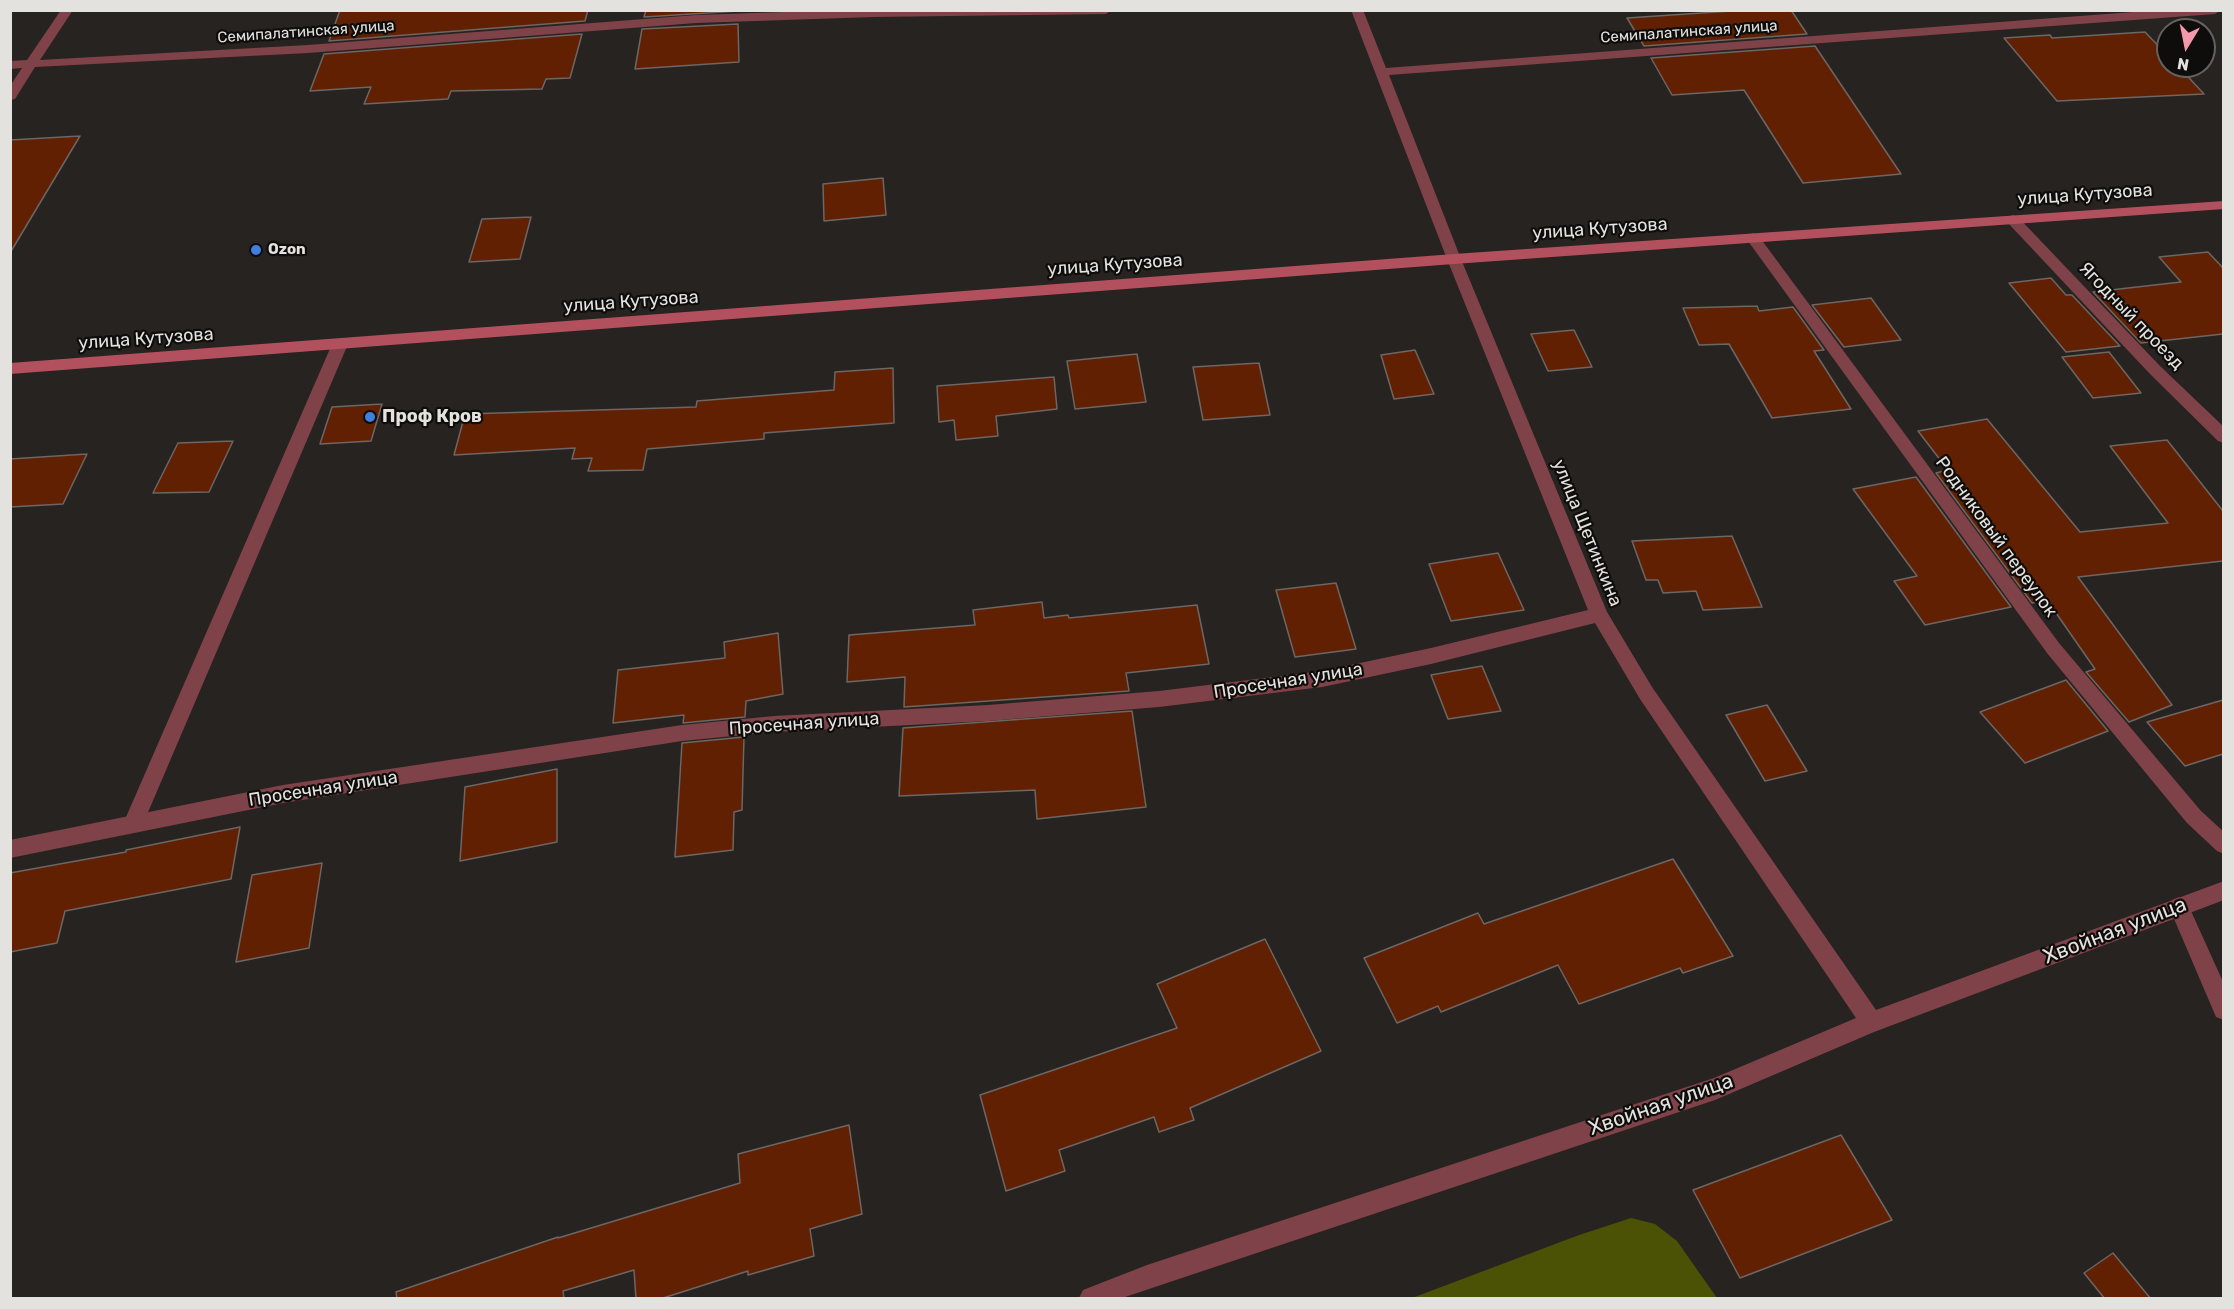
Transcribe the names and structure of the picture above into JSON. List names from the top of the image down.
{
  "streets": {
    "main road": ["улица Кутузова"],
    "street": [
      "Семипалатинская улица",
      "Ягодный проезд",
      "улица Щетинкина",
      "Родниковый переулок",
      "Просечная улица",
      "Хвойная улица"
    ]
  },
  "crossings": [
    ["Семипалатинская улица", "улица Щетинкина"],
    ["улица Кутузова", "Ягодный проезд"],
    ["улица Кутузова", "улица Щетинкина"],
    ["улица Кутузова", "Родниковый переулок"],
    ["улица Щетинкина", "Просечная улица"],
    ["улица Щетинкина", "Хвойная улица"]
  ],
  "places": ["Ozon", "Проф Кров"],
  "north": "bottom"
}
